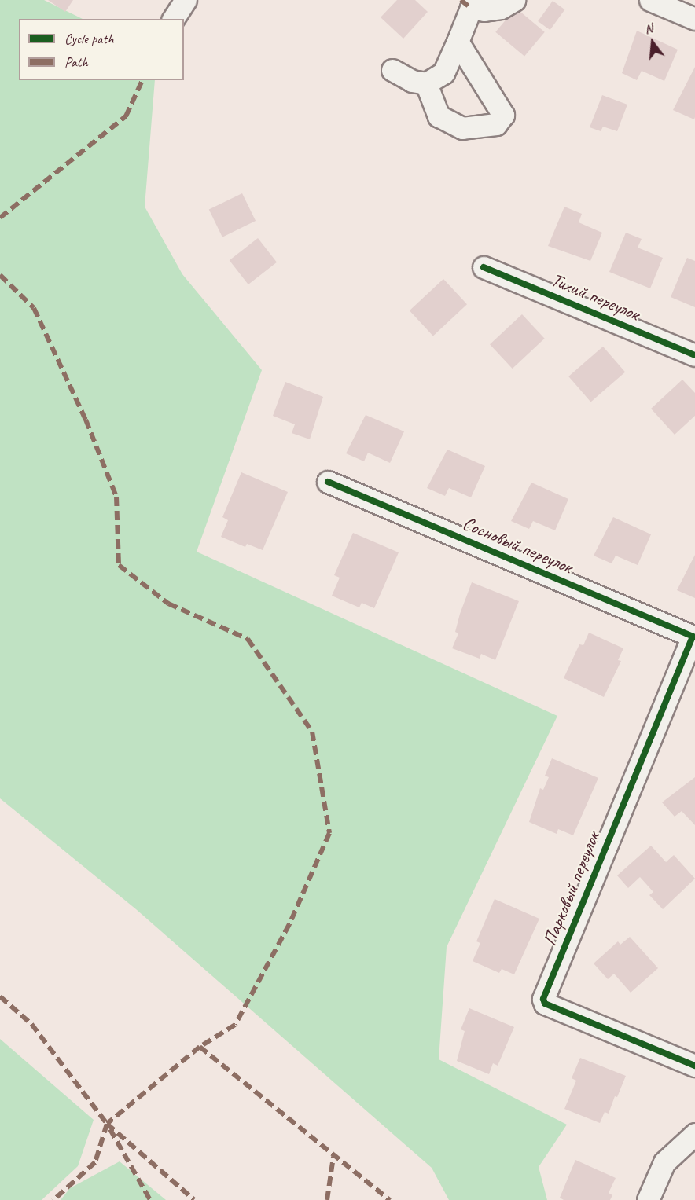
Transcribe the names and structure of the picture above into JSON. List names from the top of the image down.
{
  "streets": {
    "street": ["Тихий переулок", "Сосновый переулок", "Парковый переулок"]
  },
  "crossings": [
    ["Сосновый переулок", "Парковый переулок"]
  ],
  "legend": ["Cycle path", "Path"],
  "north": "top"
}
